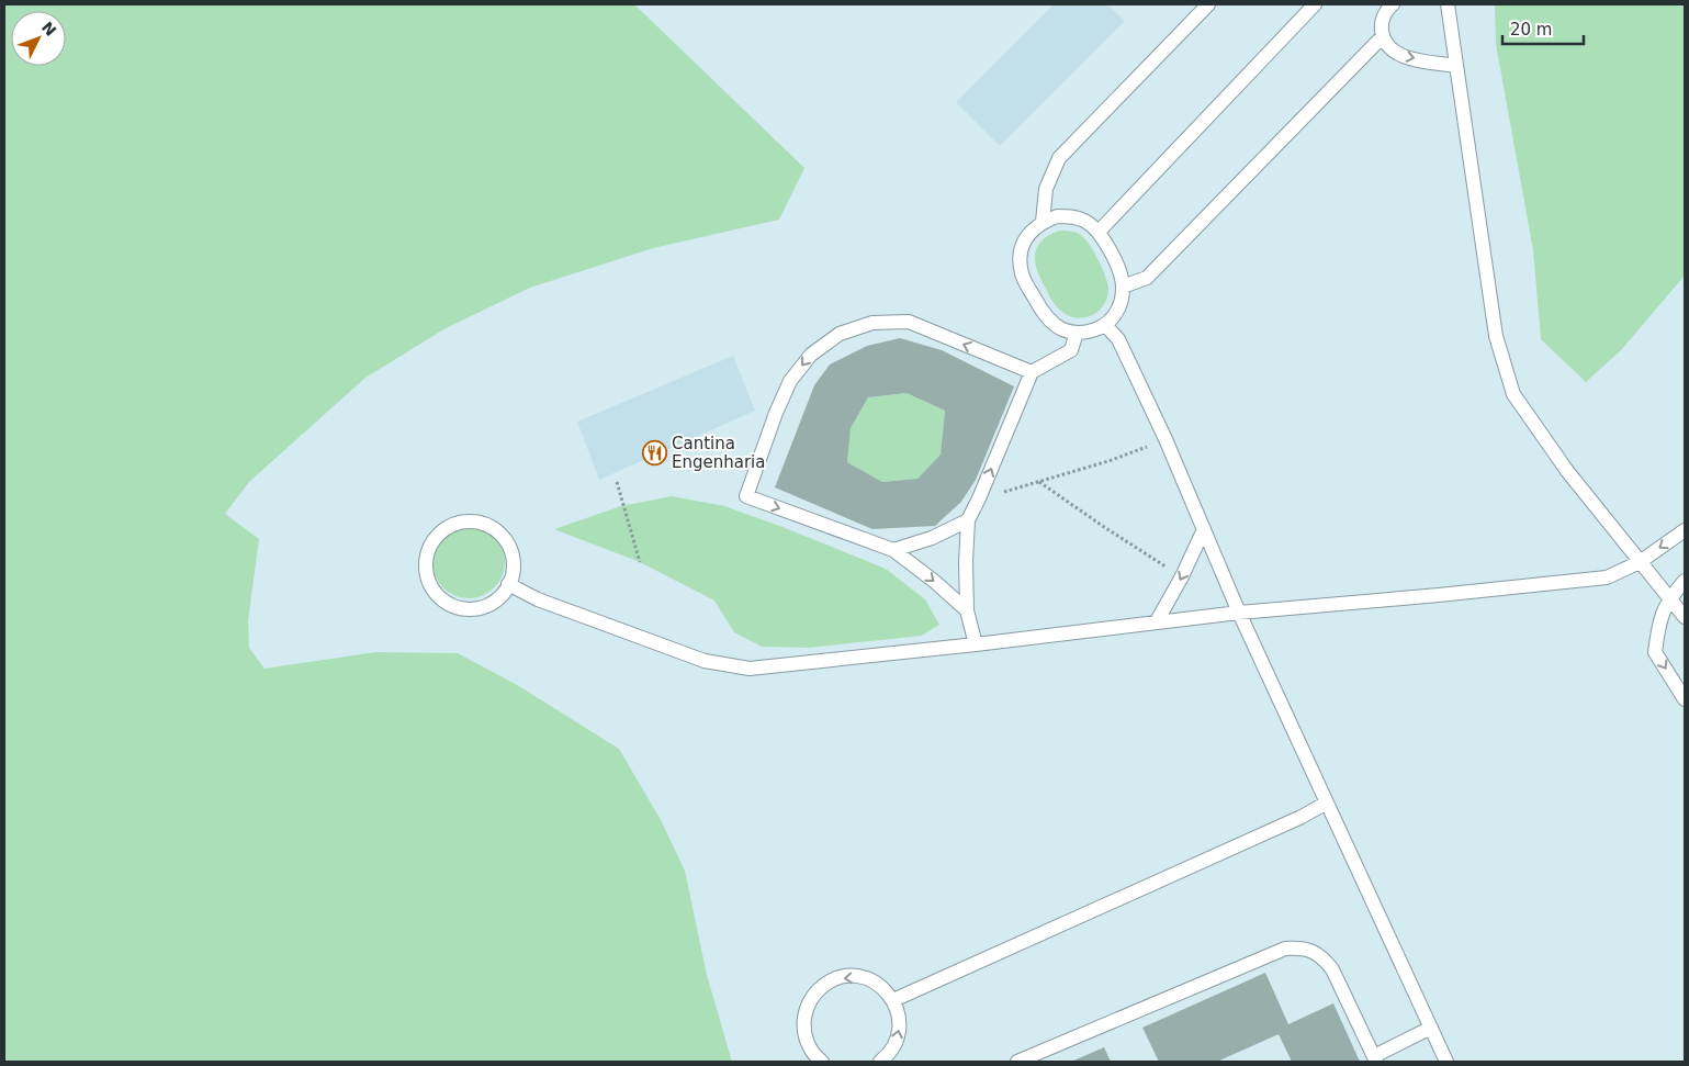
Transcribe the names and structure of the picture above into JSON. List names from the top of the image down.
{
  "places": {
    "restaurant": ["Cantina Engenharia"]
  },
  "scale_bar": "20 m",
  "north": "top right"
}
